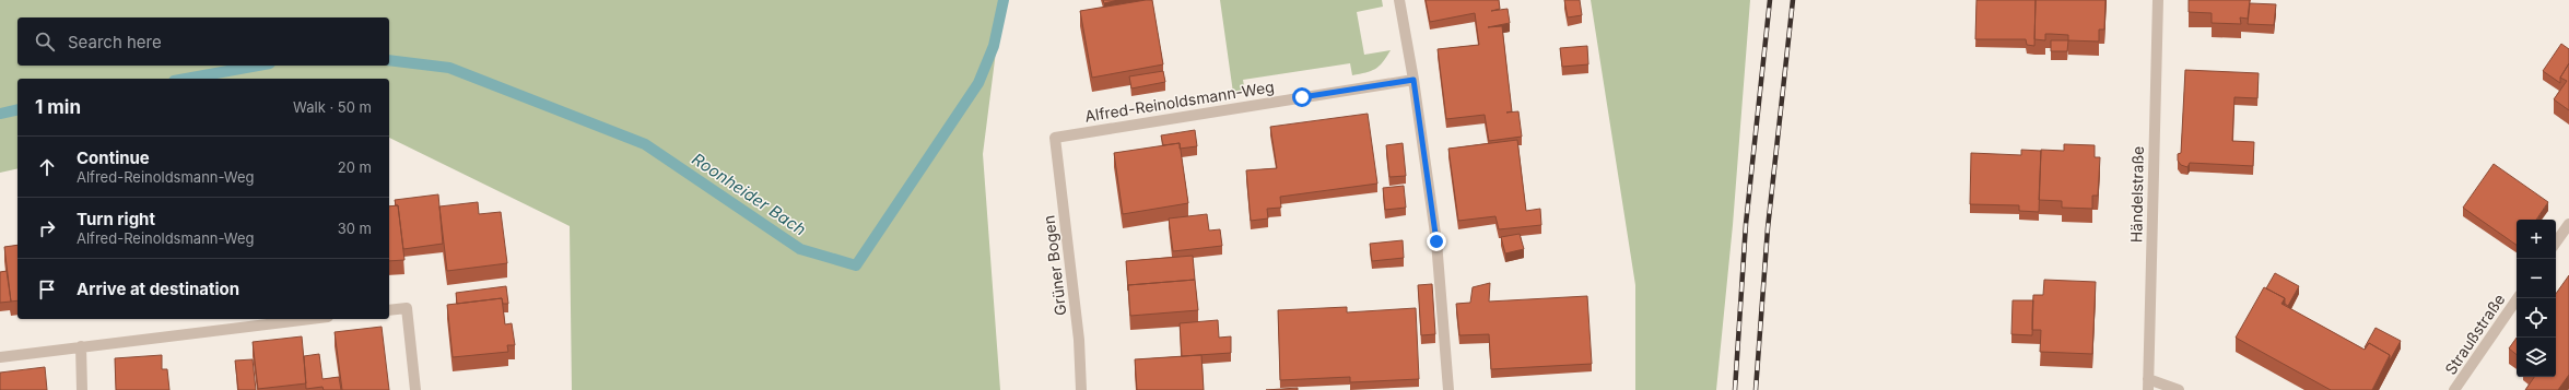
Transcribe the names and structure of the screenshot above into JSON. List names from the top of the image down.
{
  "streets": {
    "street": [
      "Alfred-Reinoldsmann-Weg",
      "Händelstraße",
      "Grüner Bogen",
      "Straußstraße"
    ]
  },
  "crossings": [
    ["Alfred-Reinoldsmann-Weg", "Grüner Bogen"]
  ],
  "water": ["Roonheider Bach"],
  "page": {
    "search": "Search here",
    "heading": ["1 min", "Walk · 50 m"],
    "list": [
      ["Continue", "Alfred-Reinoldsmann-Weg", "20 m"],
      ["Turn right", "Alfred-Reinoldsmann-Weg", "30 m"],
      "Arrive at destination"
    ],
    "map_buttons": ["+", "−"]
  }
}
